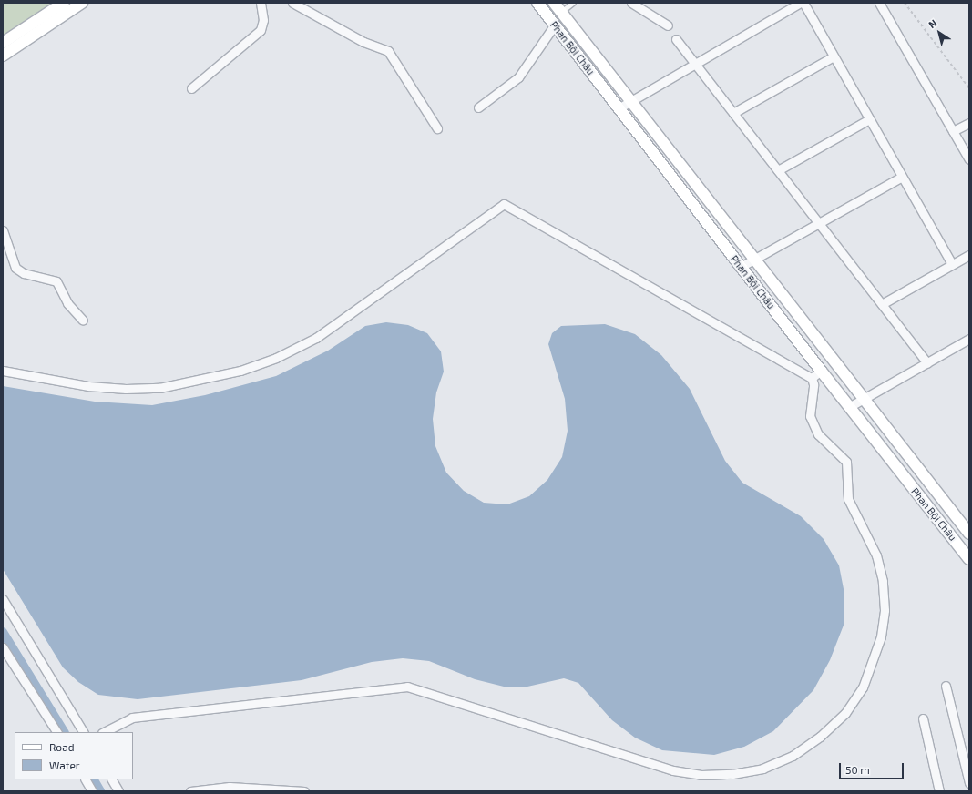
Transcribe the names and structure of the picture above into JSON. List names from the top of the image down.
{
  "streets": {
    "street": ["Phan Bội Châu"]
  },
  "legend": ["Road", "Water"],
  "scale_bar": "50 m",
  "north": "top left"
}
